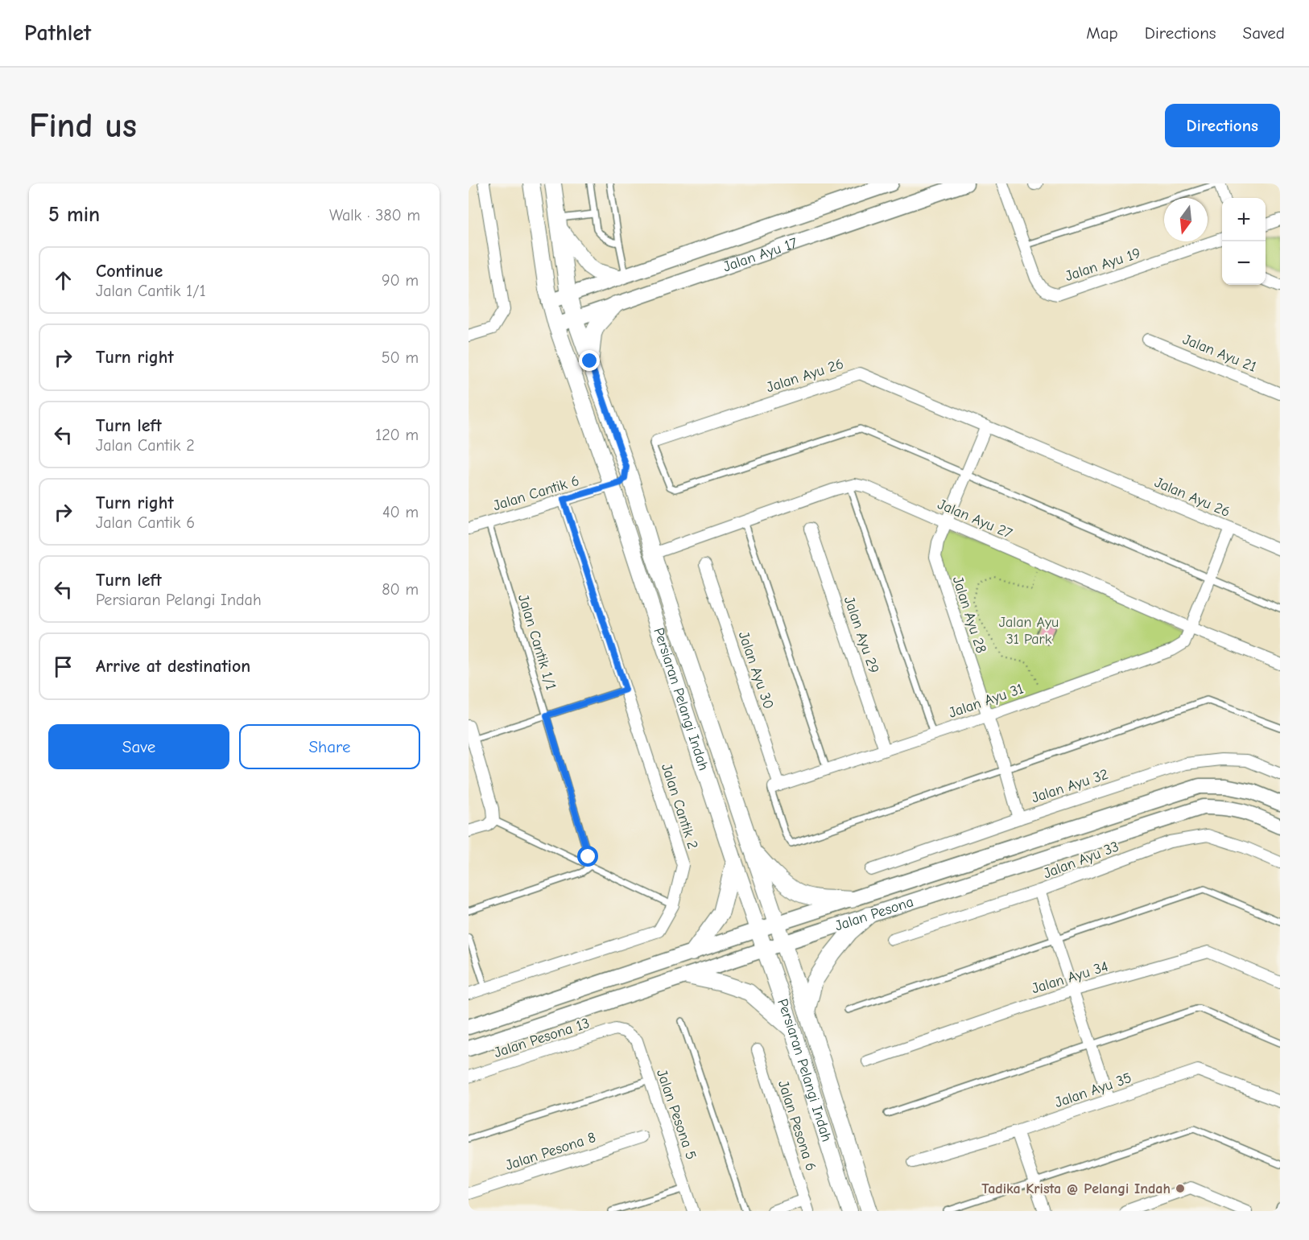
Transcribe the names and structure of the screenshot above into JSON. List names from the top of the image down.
{
  "streets": {
    "main road": ["Persiaran Pelangi Indah"],
    "street": [
      "Jalan Ayu 17",
      "Jalan Ayu 19",
      "Jalan Ayu 21",
      "Jalan Ayu 26",
      "Jalan Cantik 6",
      "Jalan Ayu 27",
      "Jalan Ayu 28",
      "Jalan Ayu 29",
      "Jalan Ayu 30",
      "Jalan Ayu 31",
      "Jalan Ayu 32",
      "Jalan Cantik 2",
      "Jalan Ayu 33",
      "Jalan Pesona",
      "Jalan Ayu 34",
      "Jalan Pesona 13",
      "Jalan Ayu 35",
      "Jalan Pesona 5",
      "Jalan Pesona 6",
      "Jalan Pesona 8"
    ],
    "lane": ["Jalan Cantik 1/1"]
  },
  "crossings": [
    ["Jalan Ayu 17", "Persiaran Pelangi Indah"],
    ["Jalan Ayu 26", "Jalan Ayu 31"],
    ["Jalan Cantik 6", "Jalan Cantik 1/1"],
    ["Jalan Cantik 6", "Persiaran Pelangi Indah"],
    ["Jalan Cantik 6", "Jalan Cantik 2"],
    ["Jalan Ayu 27", "Jalan Ayu 28"],
    ["Jalan Ayu 27", "Persiaran Pelangi Indah"],
    ["Jalan Ayu 27", "Jalan Ayu 31"],
    ["Jalan Ayu 28", "Jalan Ayu 31"],
    ["Jalan Ayu 28", "Jalan Ayu 32"],
    ["Jalan Ayu 29", "Jalan Ayu 31"],
    ["Jalan Ayu 30", "Jalan Ayu 31"],
    ["Persiaran Pelangi Indah", "Jalan Pesona"],
    ["Jalan Pesona 13", "Jalan Pesona 5"]
  ],
  "parks": ["Jalan Ayu 31 Park"],
  "places": ["Tadika Krista @ Pelangi Indah"],
  "north": "bottom",
  "page": {
    "header": "Pathlet",
    "nav": ["Map", "Directions", "Saved"],
    "buttons": [
      "Directions",
      ["Save", "Share"]
    ],
    "title": "Find us",
    "heading": ["5 min", "Walk · 380 m"],
    "map_buttons": ["+", "−"],
    "list": [
      ["Continue", "Jalan Cantik 1/1", "90 m"],
      ["Turn right", "50 m"],
      ["Turn left", "Jalan Cantik 2", "120 m"],
      ["Turn right", "Jalan Cantik 6", "40 m"],
      ["Turn left", "Persiaran Pelangi Indah", "80 m"],
      "Arrive at destination"
    ]
  }
}
